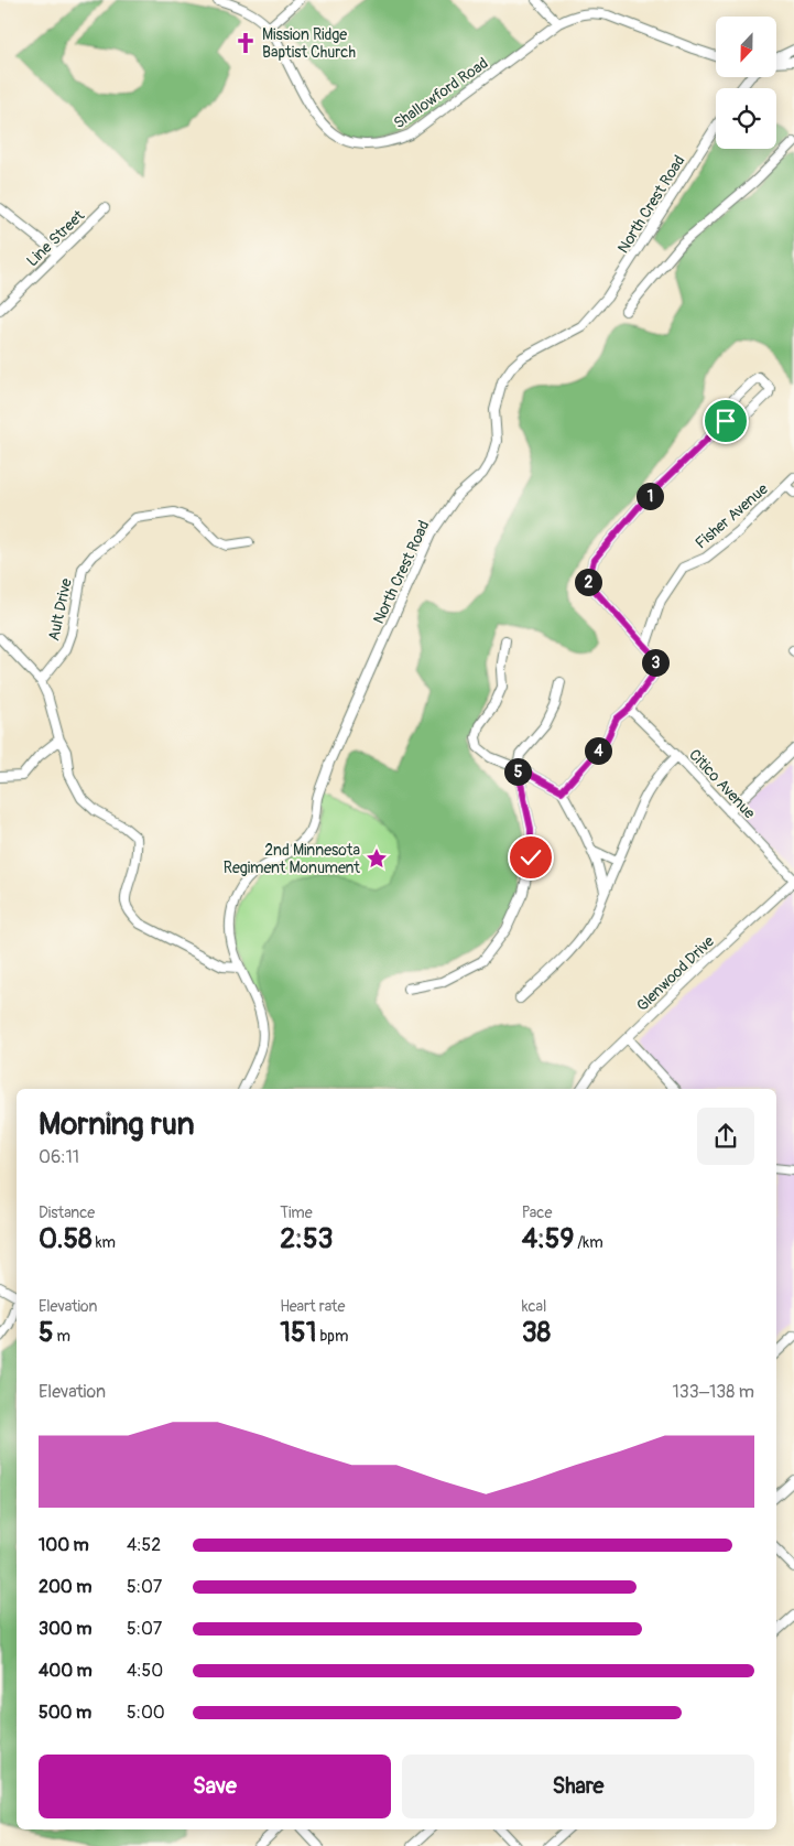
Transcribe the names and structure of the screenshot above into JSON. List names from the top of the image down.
{
  "streets": {
    "street": [
      "Shallowford Road",
      "North Crest Road",
      "Line Street",
      "Fisher Avenue",
      "Ault Drive",
      "Citico Avenue",
      "Glenwood Drive"
    ]
  },
  "crossings": [
    ["Citico Avenue", "Glenwood Drive"]
  ],
  "places": {
    "church": ["Mission Ridge Baptist Church"],
    "place": ["2nd Minnesota Regiment Monument"]
  },
  "north": "bottom",
  "page": {
    "pins": [
      "1",
      "2",
      "3",
      "4",
      "5"
    ],
    "heading": ["Morning run", "06:11"],
    "stats": [
      ["Distance", "0.58 km"],
      ["Time", "2:53"],
      ["Pace", "4:59 /km"],
      ["Elevation", "5 m"],
      ["Heart rate", "151 bpm"],
      ["kcal", "38"]
    ],
    "chart": ["Elevation", "133–138 m"],
    "list": [
      {
        "name": "100 m",
        "note": "4:52"
      },
      {
        "name": "200 m",
        "note": "5:07"
      },
      {
        "name": "300 m",
        "note": "5:07"
      },
      {
        "name": "400 m",
        "note": "4:50"
      },
      {
        "name": "500 m",
        "note": "5:00"
      }
    ],
    "buttons": ["Save", "Share"]
  }
}
